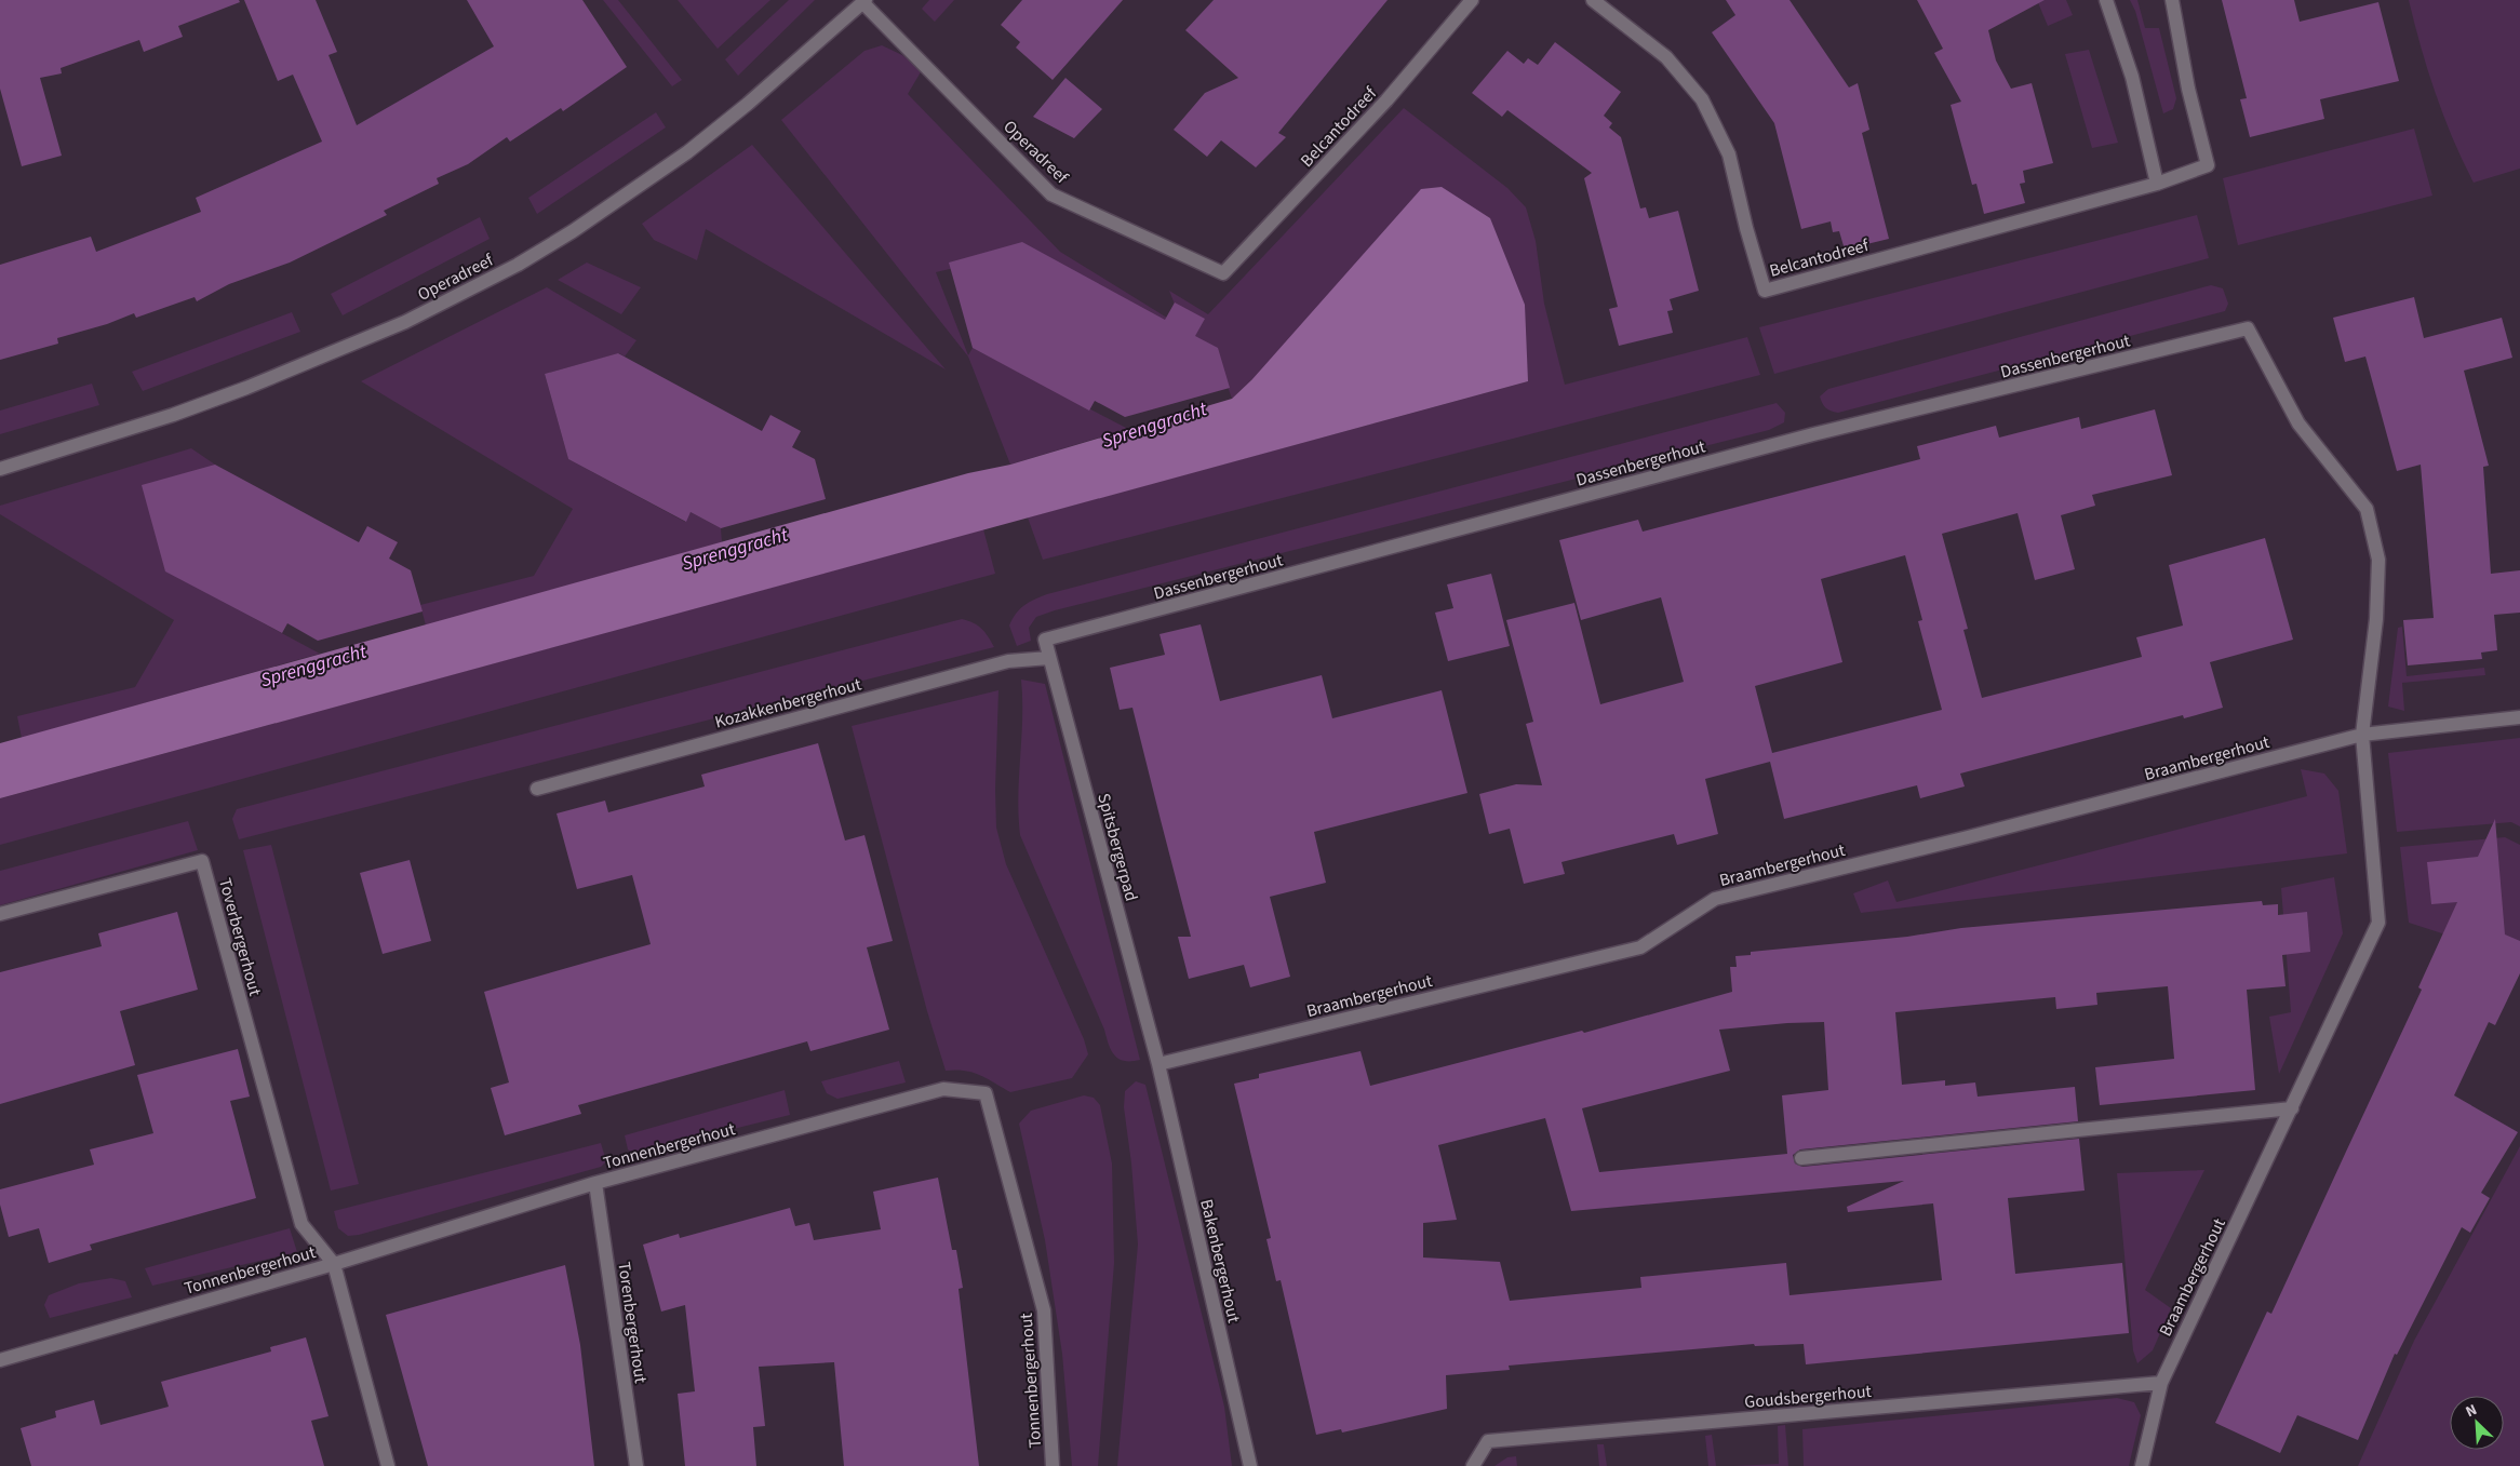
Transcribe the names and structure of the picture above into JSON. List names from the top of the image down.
{
  "streets": {
    "street": [
      "Belcantodreef",
      "Operadreef",
      "Dassenbergerhout",
      "Kozakkenbergerhout",
      "Braambergerhout",
      "Spitsbergerpad",
      "Toverbergerhout",
      "Tonnenbergerhout",
      "Bakenbergerhout",
      "Torenbergerhout",
      "Goudsbergerhout"
    ]
  },
  "crossings": [
    ["Belcantodreef", "Operadreef"],
    ["Dassenbergerhout", "Braambergerhout"],
    ["Dassenbergerhout", "Spitsbergerpad"],
    ["Kozakkenbergerhout", "Spitsbergerpad"],
    ["Braambergerhout", "Spitsbergerpad"],
    ["Braambergerhout", "Bakenbergerhout"],
    ["Braambergerhout", "Goudsbergerhout"],
    ["Spitsbergerpad", "Bakenbergerhout"],
    ["Toverbergerhout", "Tonnenbergerhout"],
    ["Tonnenbergerhout", "Torenbergerhout"]
  ],
  "water": ["Sprenggracht"],
  "north": "top left"
}
